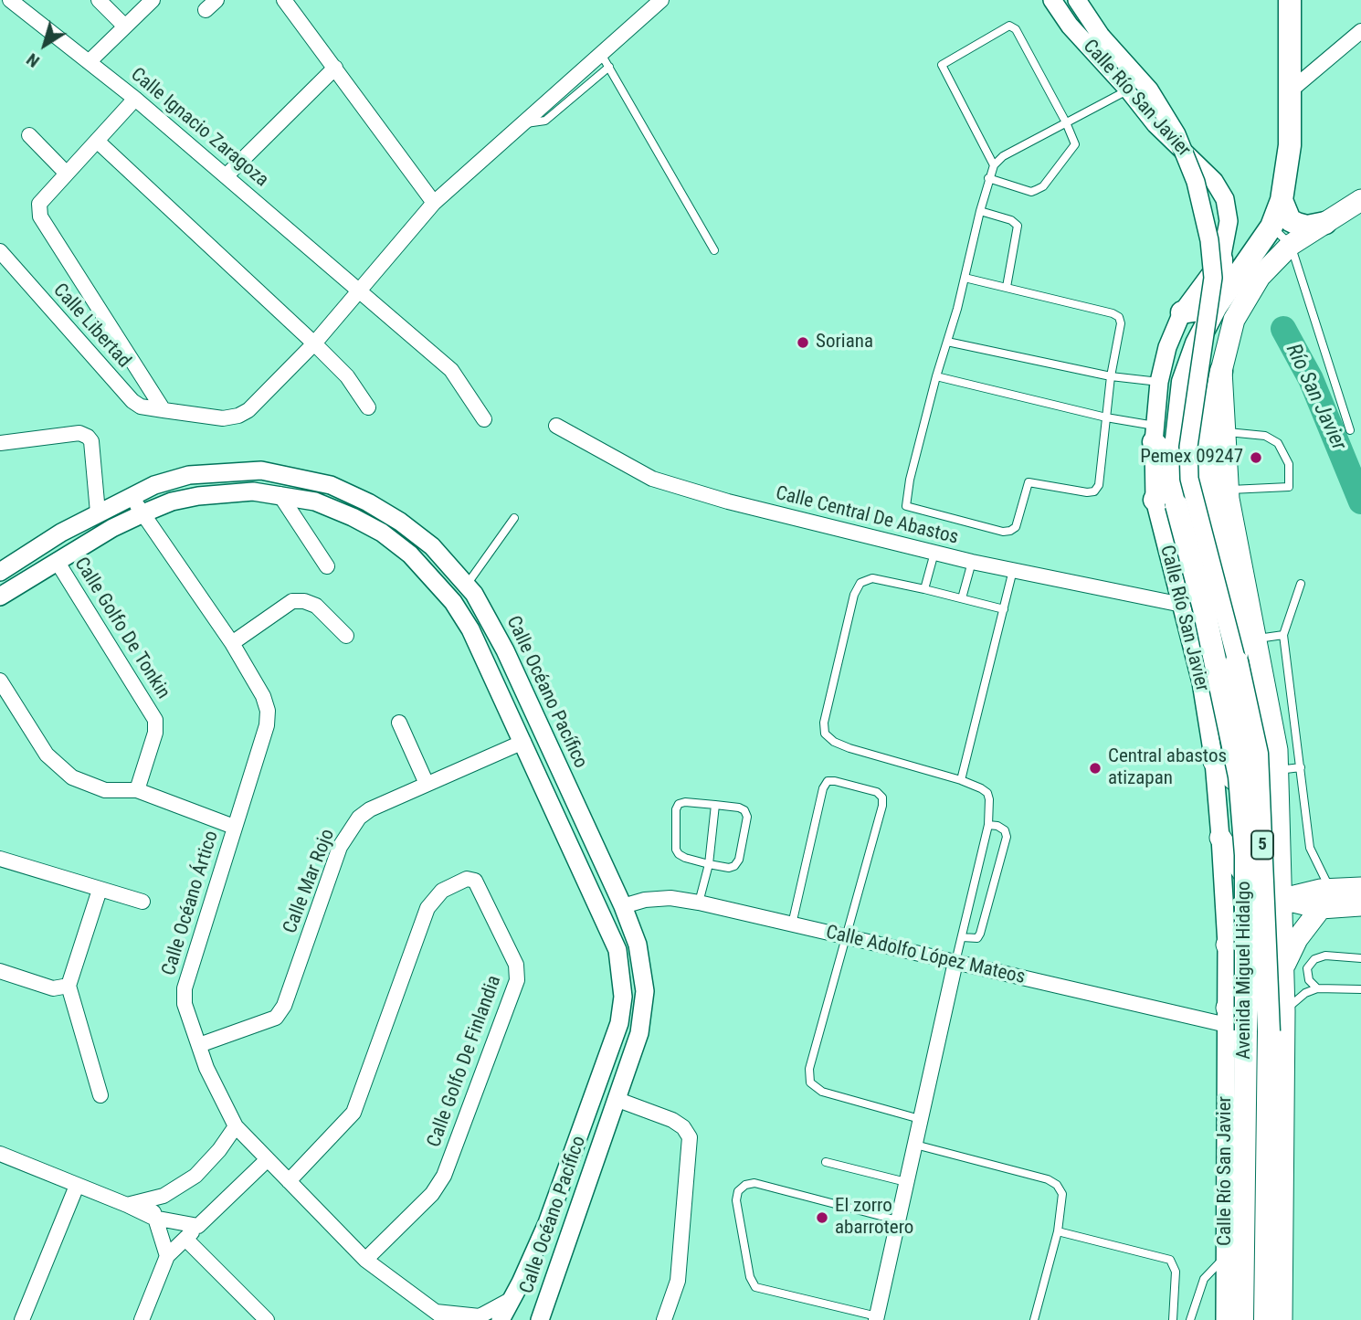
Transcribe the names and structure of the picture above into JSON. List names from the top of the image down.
{
  "streets": {
    "main road": ["5", "Avenida Miguel Hidalgo"],
    "street": [
      "Calle Río San Javier",
      "Calle Ignacio Zaragoza",
      "Calle Libertad",
      "Calle Central De Abastos",
      "Calle Golfo De Tonkin",
      "Calle Océano Pacífico",
      "Calle Mar Rojo",
      "Calle Océano Ártico",
      "Calle Adolfo López Mateos",
      "Calle Golfo De Finlandia"
    ]
  },
  "crossings": [
    ["Calle Río San Javier", "Calle Central De Abastos"],
    ["Calle Río San Javier", "Calle Adolfo López Mateos"],
    ["Calle Río San Javier", "Avenida Miguel Hidalgo"],
    ["Calle Golfo De Tonkin", "Calle Océano Pacífico"],
    ["Calle Océano Pacífico", "Calle Mar Rojo"],
    ["Calle Océano Pacífico", "Calle Océano Ártico"],
    ["Calle Océano Pacífico", "Calle Adolfo López Mateos"],
    ["Calle Mar Rojo", "Calle Océano Ártico"],
    ["Calle Océano Ártico", "Calle Golfo De Finlandia"],
    ["Calle Adolfo López Mateos", "Avenida Miguel Hidalgo"]
  ],
  "water": ["Río San Javier"],
  "places": [
    "Soriana",
    "Pemex 09247",
    "Central abastos atizapan",
    "El zorro abarrotero"
  ],
  "north": "bottom left"
}
